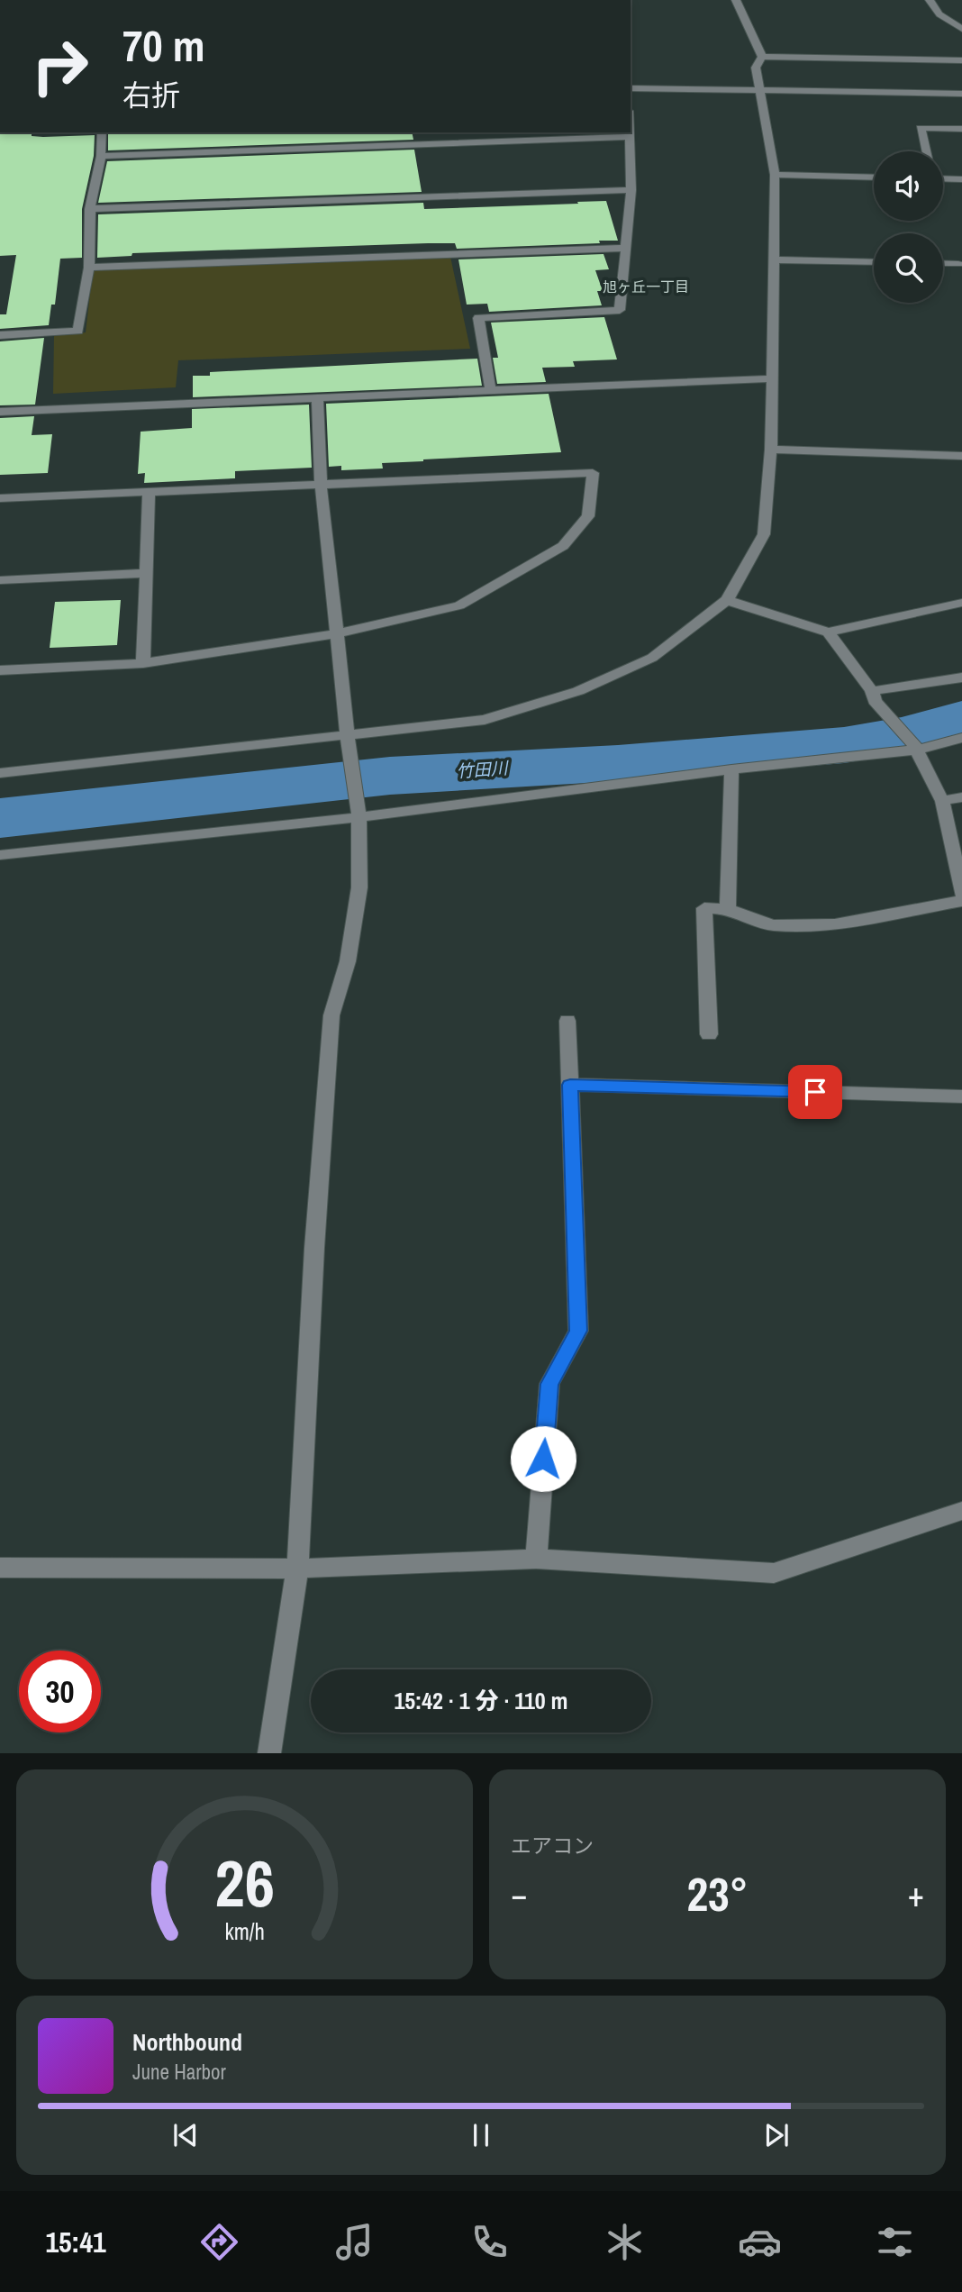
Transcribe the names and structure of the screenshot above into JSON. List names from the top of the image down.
{
  "districts": ["旭ヶ丘一丁目"],
  "water": ["竹田川"],
  "page": {
    "turn": ["70 m", "右折"],
    "limit": "30",
    "trip": "15:42 · 1 分 · 110 m",
    "tile": "エアコン",
    "heat": ["−", "23°", "+"],
    "song": ["Northbound", "June Harbor"],
    "tabs": "15:41",
    "gauge": ["26", "km/h"]
  }
}
